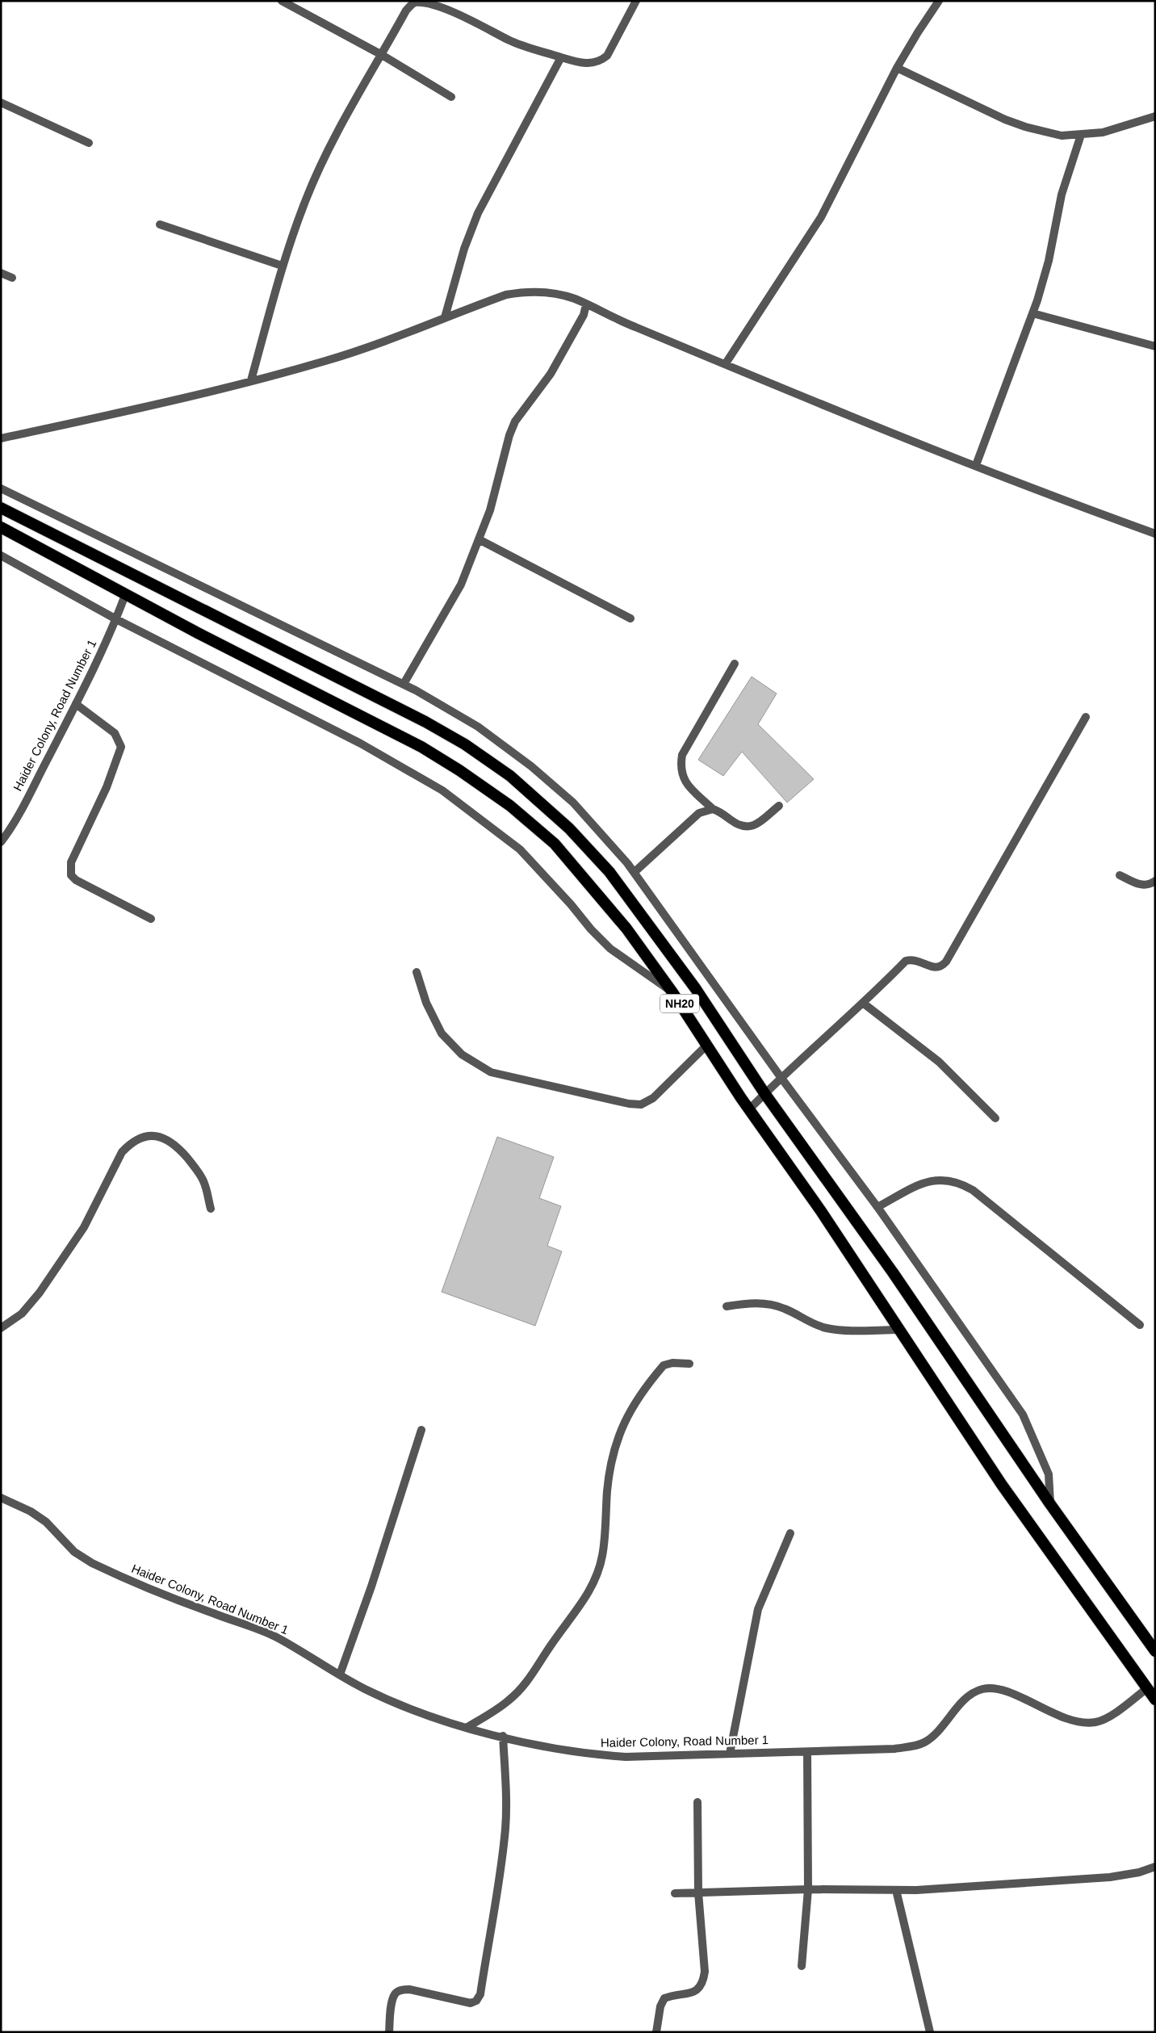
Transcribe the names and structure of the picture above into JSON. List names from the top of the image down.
{
  "streets": {
    "highway": ["NH20"],
    "street": ["Haider Colony, Road Number 1"]
  },
  "crossings": [
    ["Haider Colony, Road Number 1", "NH20"]
  ]
}
